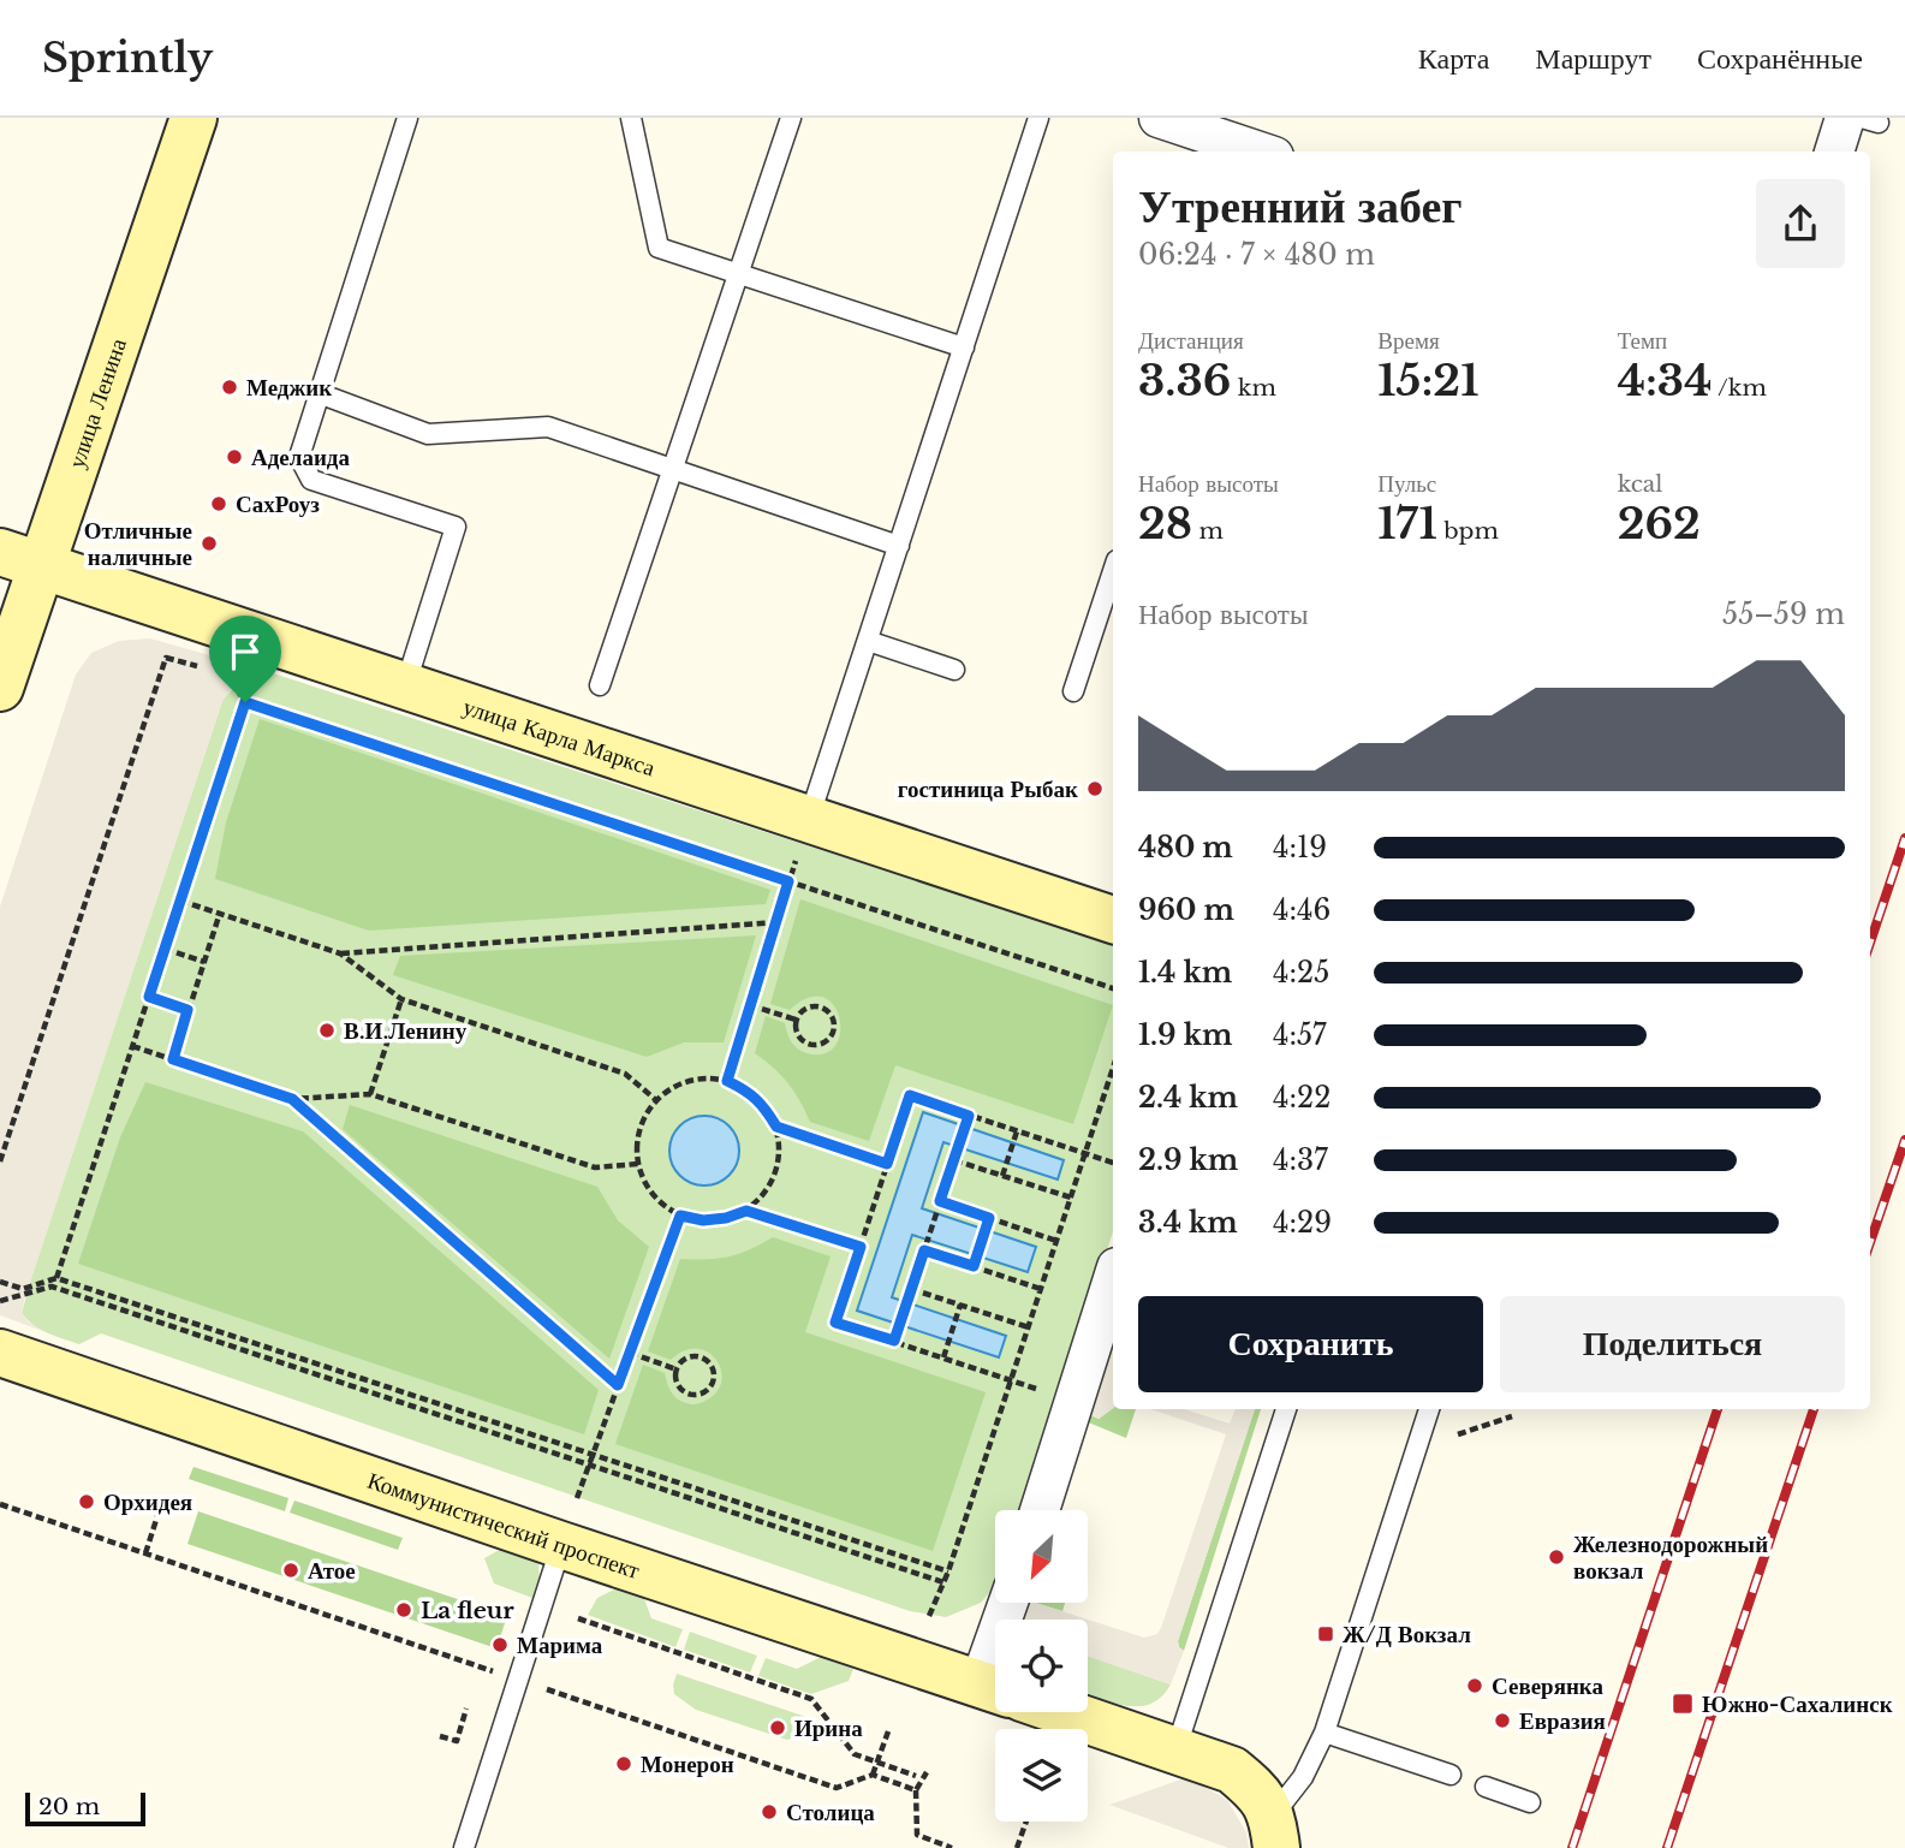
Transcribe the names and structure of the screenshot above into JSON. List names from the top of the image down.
{
  "streets": {
    "street": ["улица Ленина", "улица Карла Маркса", "Коммунистический проспект"]
  },
  "crossings": [
    ["улица Ленина", "улица Карла Маркса"]
  ],
  "places": {
    "other": [
      "Меджик",
      "Аделаида",
      "СахРоуз",
      "Отличные наличные",
      "гостиница Рыбак",
      "В.И.Ленину",
      "Орхидея",
      "Железнодорожный вокзал",
      "Атое",
      "La fleur",
      "Марима",
      "Северянка",
      "Евразия",
      "Ирина",
      "Монерон",
      "Столица"
    ],
    "transit": ["Ж/Д Вокзал", "Южно-Сахалинск"]
  },
  "scale_bar": "20 m",
  "north": "bottom left",
  "page": {
    "header": "Sprintly",
    "nav": ["Карта", "Маршрут", "Сохранённые"],
    "heading": ["Утренний забег", "06:24 · 7 × 480 m"],
    "stats": [
      ["Дистанция", "3.36 km"],
      ["Время", "15:21"],
      ["Темп", "4:34 /km"],
      ["Набор высоты", "28 m"],
      ["Пульс", "171 bpm"],
      ["kcal", "262"]
    ],
    "chart": ["Набор высоты", "55–59 m"],
    "list": [
      {
        "name": "480 m",
        "note": "4:19"
      },
      {
        "name": "960 m",
        "note": "4:46"
      },
      {
        "name": "1.4 km",
        "note": "4:25"
      },
      {
        "name": "1.9 km",
        "note": "4:57"
      },
      {
        "name": "2.4 km",
        "note": "4:22"
      },
      {
        "name": "2.9 km",
        "note": "4:37"
      },
      {
        "name": "3.4 km",
        "note": "4:29"
      }
    ],
    "buttons": ["Сохранить", "Поделиться"],
    "scale": "20 m"
  }
}
